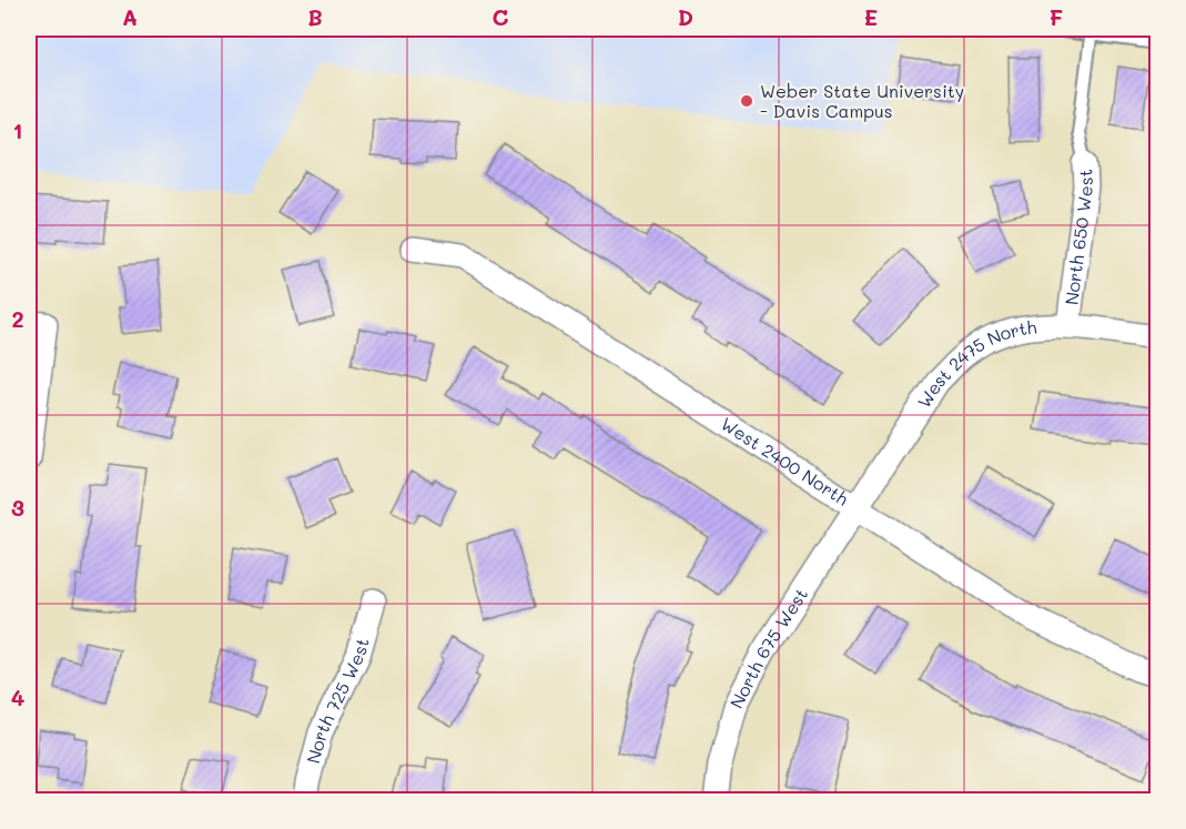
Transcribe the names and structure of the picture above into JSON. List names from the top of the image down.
{
  "streets": {
    "street": [
      "North 650 West",
      "West 2475 North",
      "West 2400 North",
      "North 675 West",
      "North 725 West"
    ]
  },
  "crossings": [
    ["North 650 West", "West 2475 North"],
    ["West 2475 North", "West 2400 North"],
    ["West 2475 North", "North 675 West"],
    ["West 2400 North", "North 675 West"]
  ],
  "places": ["Weber State University - Davis Campus"],
  "grid": {
    "columns": [
      "A",
      "B",
      "C",
      "D",
      "E",
      "F"
    ],
    "rows": [
      "1",
      "2",
      "3",
      "4"
    ]
  }
}
